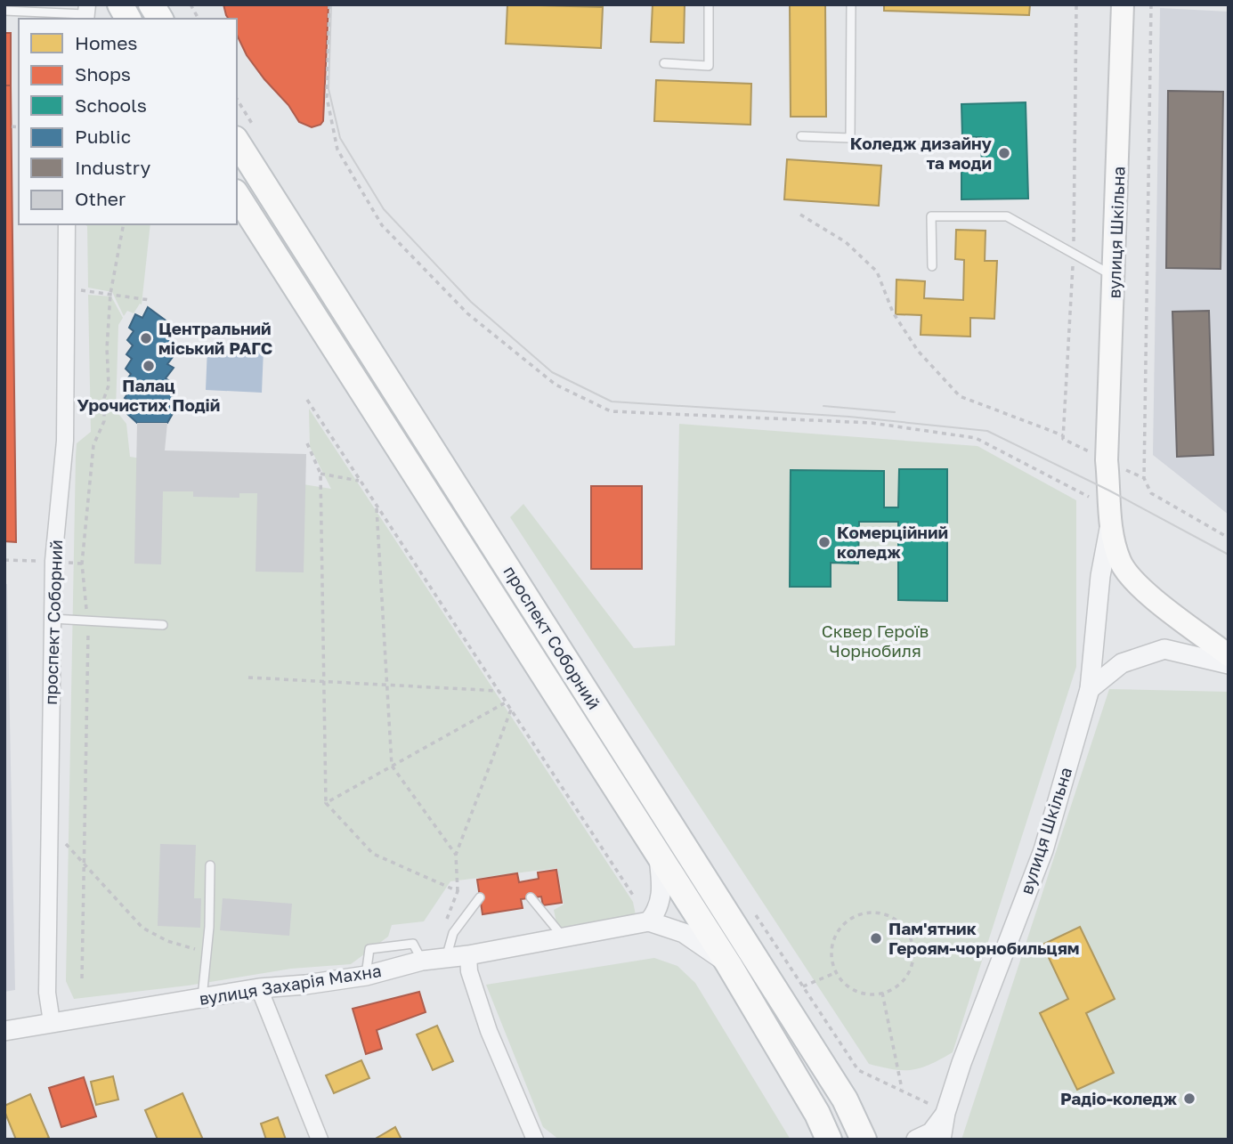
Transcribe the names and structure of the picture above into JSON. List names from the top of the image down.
{
  "streets": {
    "main road": ["вулиця Шкільна", "проспект Соборний"],
    "street": ["вулиця Захарія Махна"]
  },
  "crossings": [
    ["проспект Соборний", "вулиця Захарія Махна"]
  ],
  "parks": ["Сквер Героїв Чорнобиля"],
  "places": [
    "Коледж дизайну та моди",
    "Центральний міський РАГС",
    "Палац Урочистих Подій",
    "Комерційний коледж",
    "Пам'ятник Героям-чорнобильцям",
    "Радіо-коледж"
  ],
  "legend": [
    "Homes",
    "Shops",
    "Schools",
    "Public",
    "Industry",
    "Other"
  ]
}
